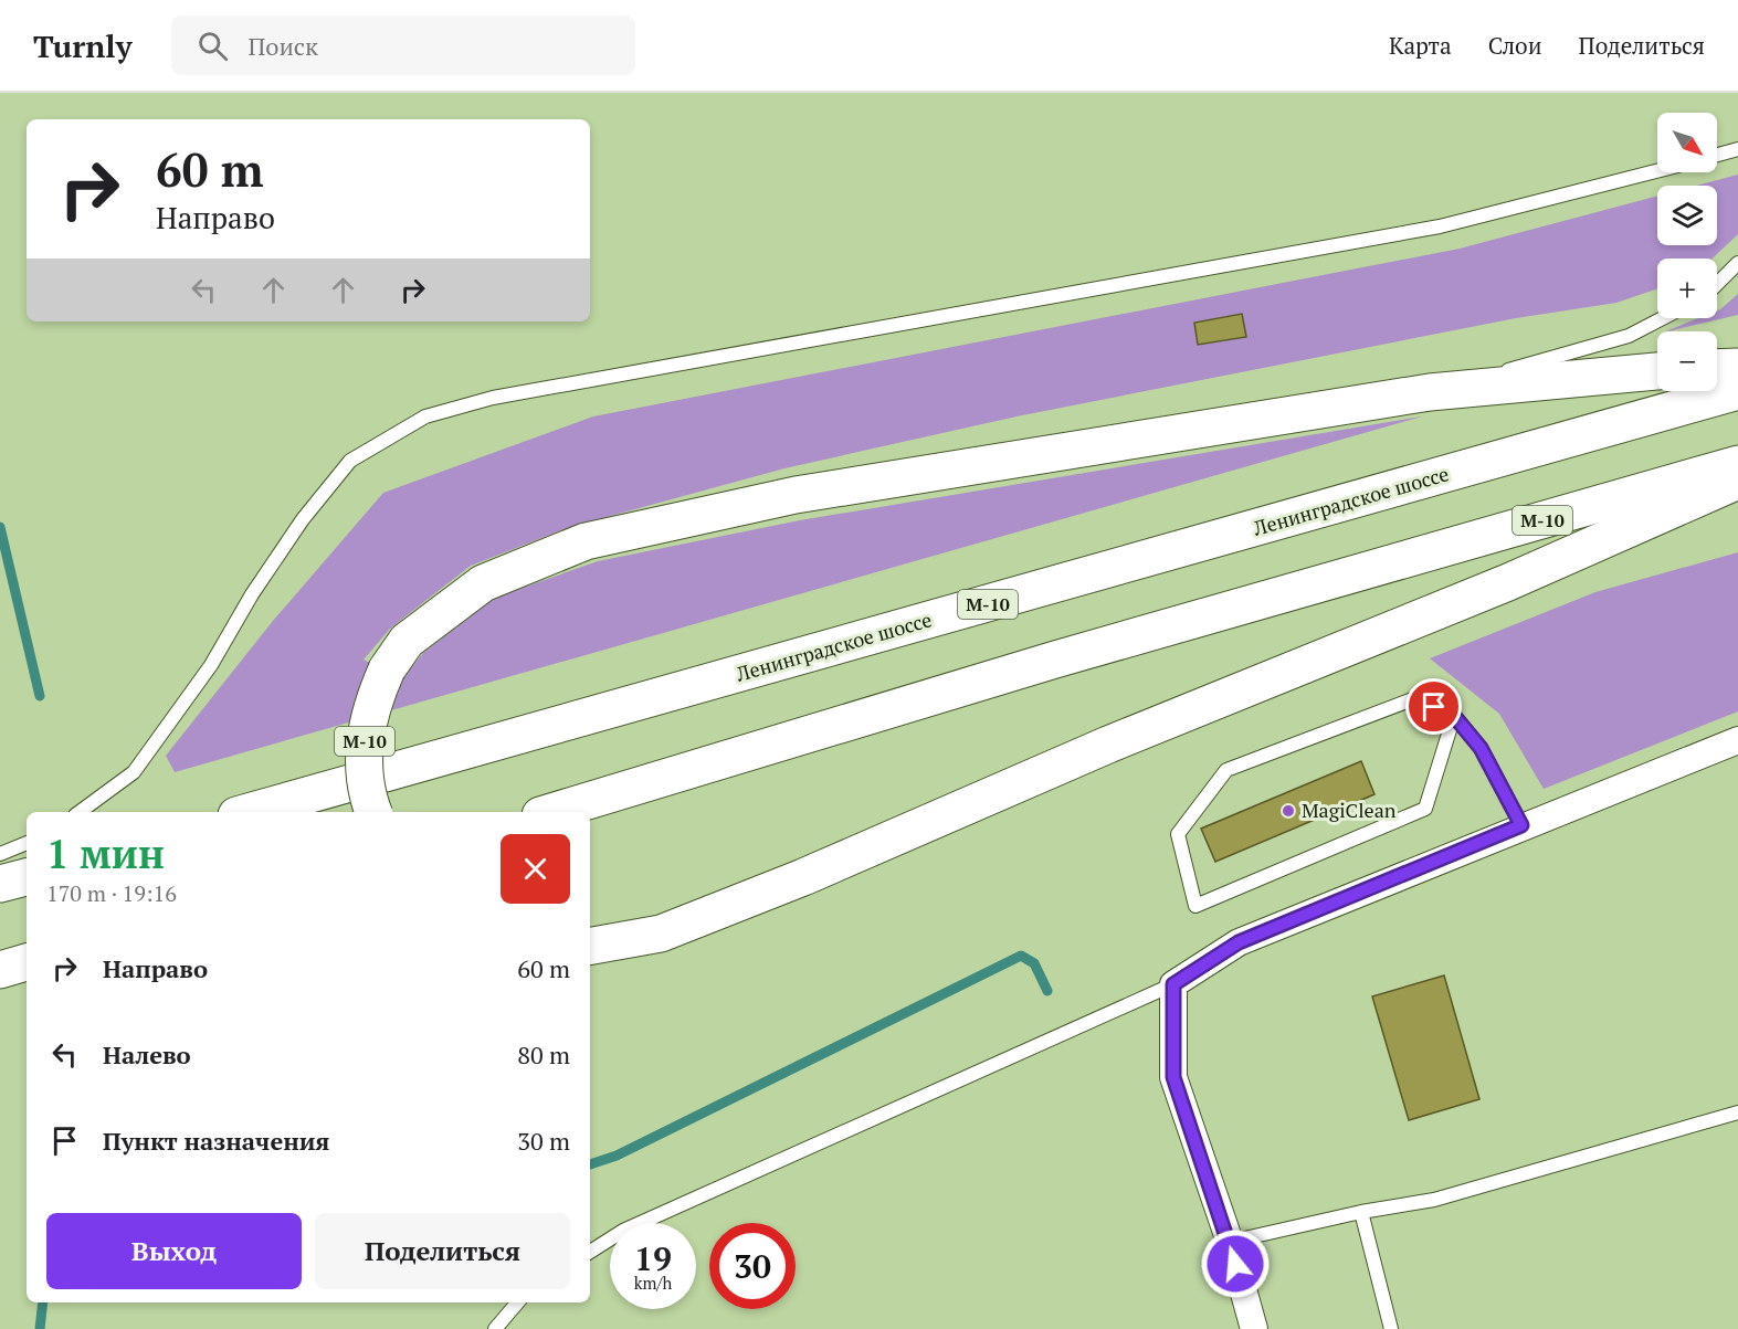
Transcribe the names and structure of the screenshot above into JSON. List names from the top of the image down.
{
  "streets": {
    "main road": ["Ленинградское шоссе", "М-10"]
  },
  "places": ["MagiClean"],
  "north": "bottom right",
  "page": {
    "header": "Turnly",
    "search": "Поиск",
    "nav": ["Карта", "Слои", "Поделиться"],
    "map_buttons": ["+", "−"],
    "turn": ["60 m", "Направо"],
    "heading": ["1 мин", "170 m · 19:16"],
    "list": [
      {
        "name": "Направо",
        "value": "60 m"
      },
      {
        "name": "Налево",
        "value": "80 m"
      },
      {
        "name": "Пункт назначения",
        "value": "30 m"
      }
    ],
    "buttons": ["Выход", "Поделиться"],
    "speed": "19 km/h",
    "limit": "30"
  }
}
